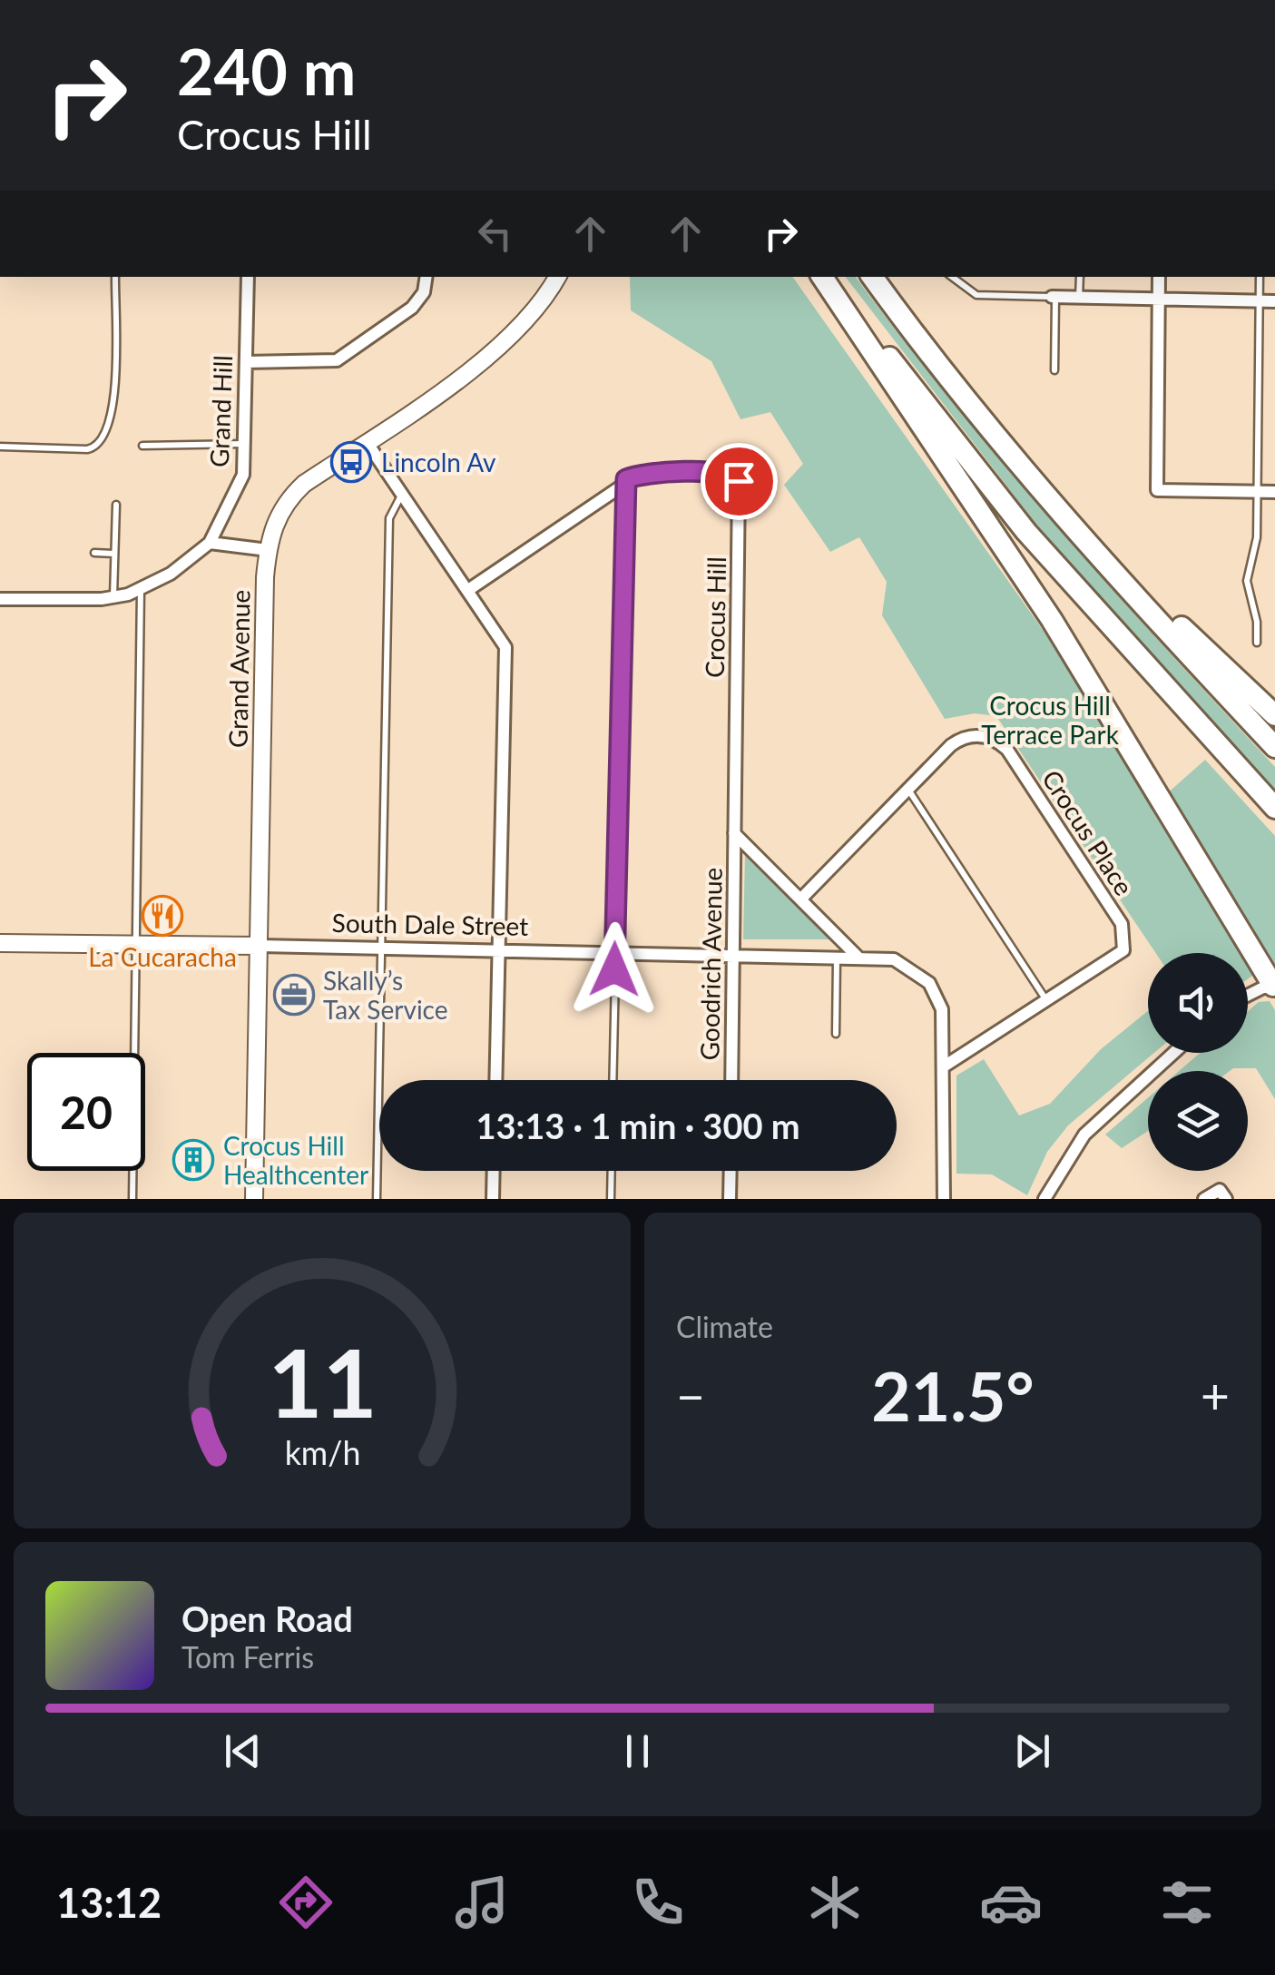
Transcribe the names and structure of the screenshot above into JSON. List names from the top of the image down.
{
  "streets": {
    "main road": ["Grand Avenue", "South Dale Street"],
    "street": [
      "Grand Hill",
      "Crocus Hill",
      "Crocus Place",
      "Goodrich Avenue"
    ]
  },
  "crossings": [
    ["Crocus Hill", "Goodrich Avenue"],
    ["Grand Avenue", "South Dale Street"],
    ["Crocus Place", "South Dale Street"],
    ["South Dale Street", "Goodrich Avenue"]
  ],
  "parks": ["Crocus Hill Terrace Park"],
  "places": {
    "bus stop": ["Lincoln Av"],
    "restaurant": ["La Cucaracha"],
    "office": ["Skally’s Tax Service"],
    "building": ["Crocus Hill Healthcenter"]
  },
  "page": {
    "turn": ["240 m", "Crocus Hill"],
    "limit": "20",
    "trip": "13:13 · 1 min · 300 m",
    "tile": "Climate",
    "heat": ["−", "21.5°", "+"],
    "song": ["Open Road", "Tom Ferris"],
    "tabs": "13:12",
    "gauge": ["11", "km/h"]
  }
}
